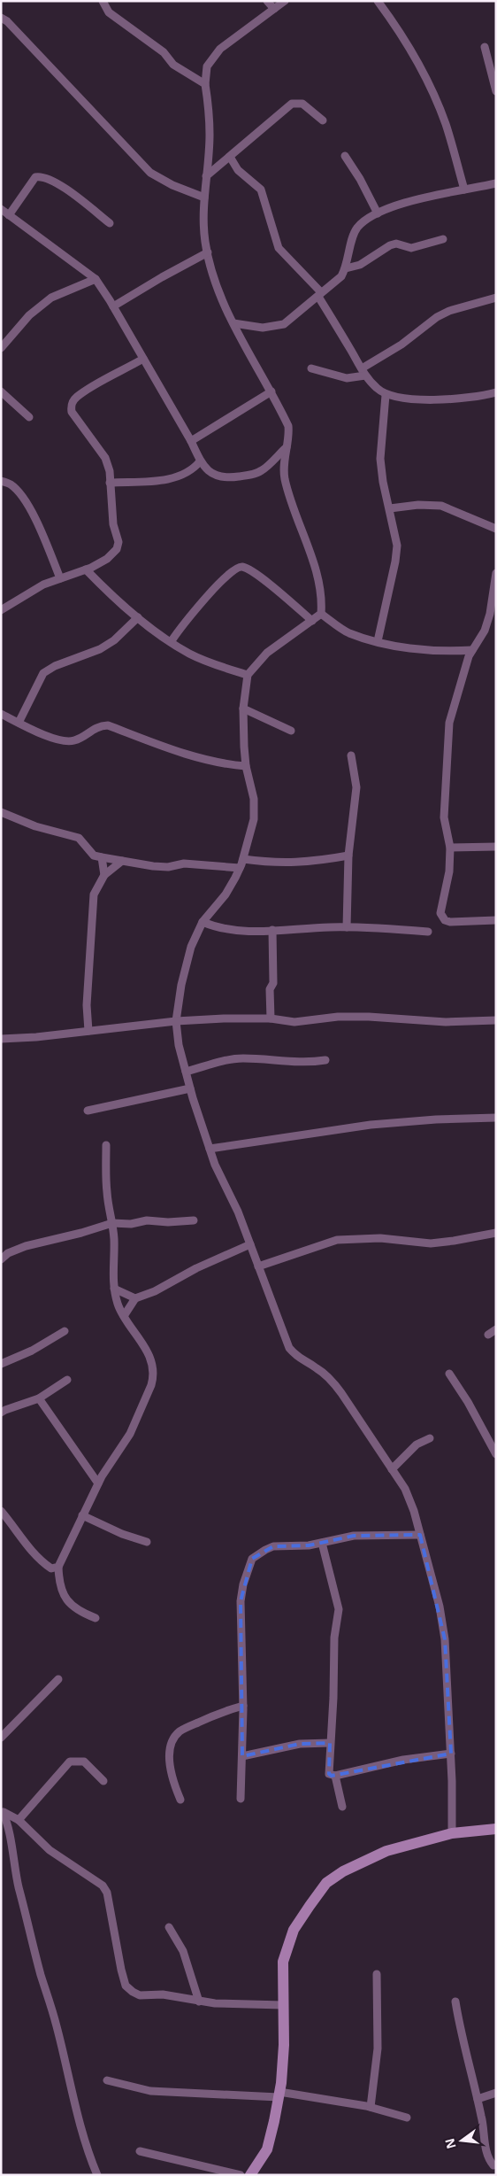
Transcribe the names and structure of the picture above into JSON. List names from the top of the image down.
{
  "north": "left"
}
